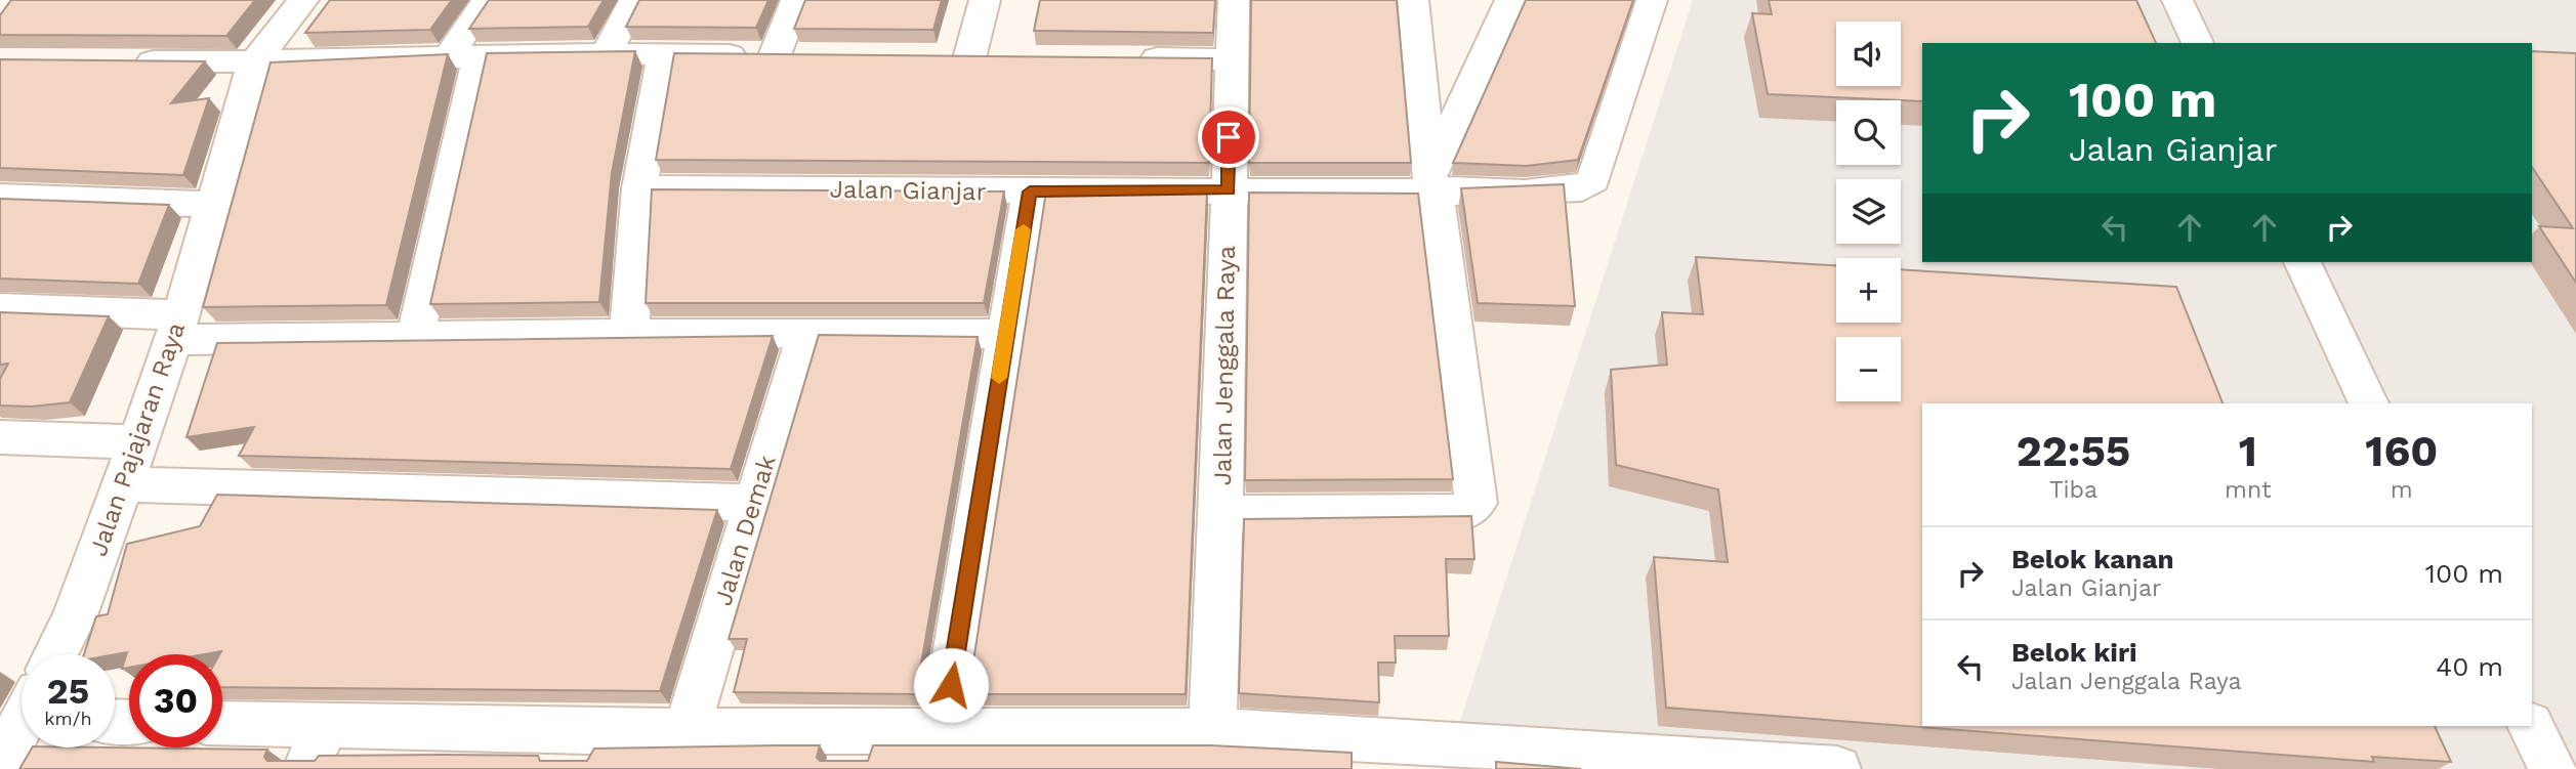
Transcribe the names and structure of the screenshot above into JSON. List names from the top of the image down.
{
  "streets": {
    "street": [
      "Jalan Gianjar",
      "Jalan Jenggala Raya",
      "Jalan Pajajaran Raya",
      "Jalan Demak"
    ]
  },
  "crossings": [
    ["Jalan Gianjar", "Jalan Jenggala Raya"]
  ],
  "page": {
    "map_buttons": ["+", "−"],
    "turn": ["100 m", "Jalan Gianjar"],
    "eta": [
      "22:55",
      "Tiba",
      "1",
      "mnt",
      "160",
      "m"
    ],
    "list": [
      {
        "name": "Belok kanan",
        "note": "Jalan Gianjar",
        "value": "100 m"
      },
      {
        "name": "Belok kiri",
        "note": "Jalan Jenggala Raya",
        "value": "40 m"
      }
    ],
    "speed": "25 km/h",
    "limit": "30"
  }
}
